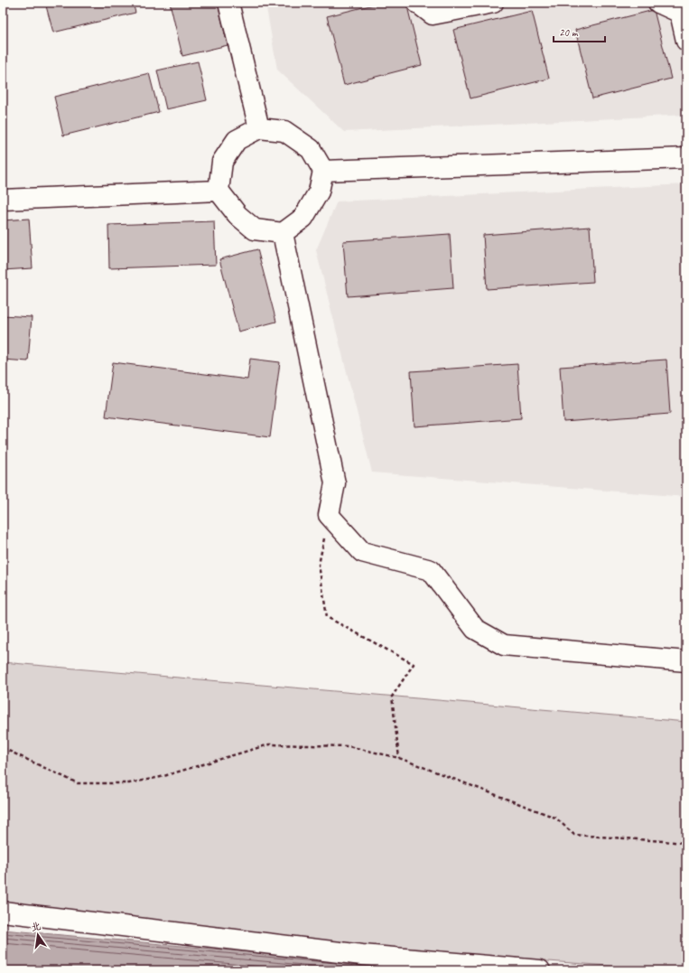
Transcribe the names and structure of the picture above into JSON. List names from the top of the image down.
{
  "scale_bar": "20 m",
  "north": "top"
}
